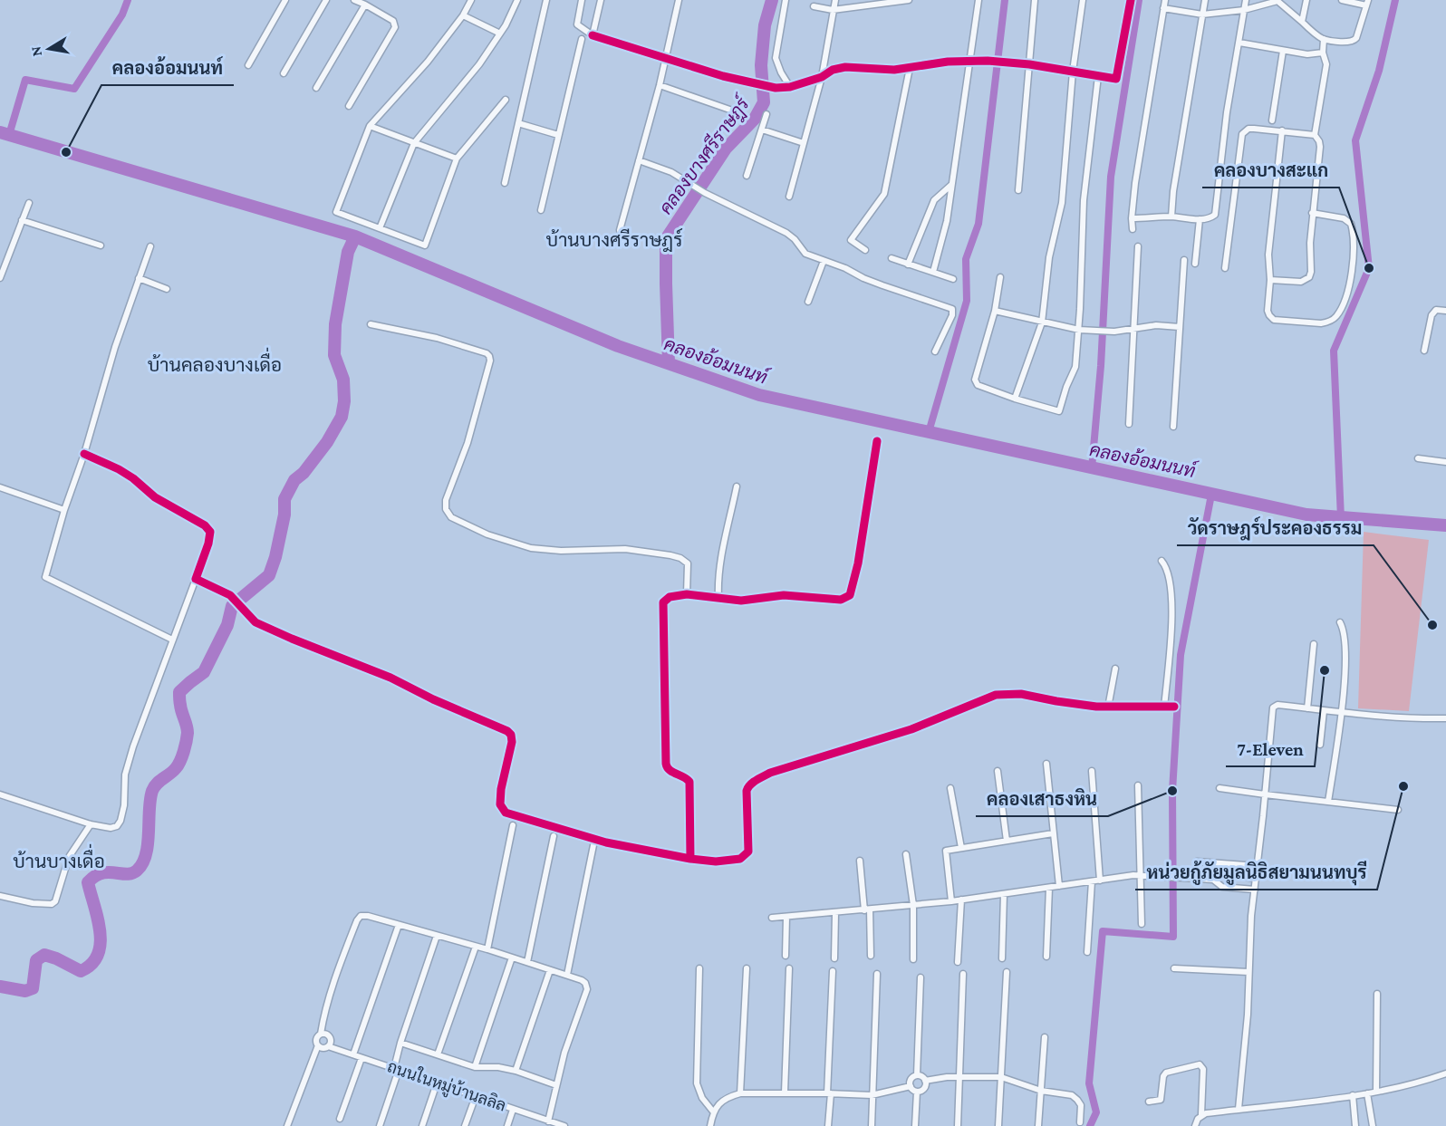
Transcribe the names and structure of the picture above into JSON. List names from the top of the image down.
{
  "streets": {
    "street": ["ถนนในหมู่บ้านลลิล"]
  },
  "districts": ["บ้านบางศรีราษฎร์", "บ้านคลองบางเดื่อ", "บ้านบางเดื่อ"],
  "water": ["คลองบางศรีราษฎร์", "คลองอ้อมนนท์"],
  "places": [
    "คลองอ้อมนนท์",
    "คลองบางสะแก",
    "วัดราษฎร์ประคองธรรม",
    "7-Eleven",
    "หน่วยกู้ภัยมูลนิธิสยามนนทบุรี",
    "คลองเสาธงหิน"
  ],
  "north": "left"
}
